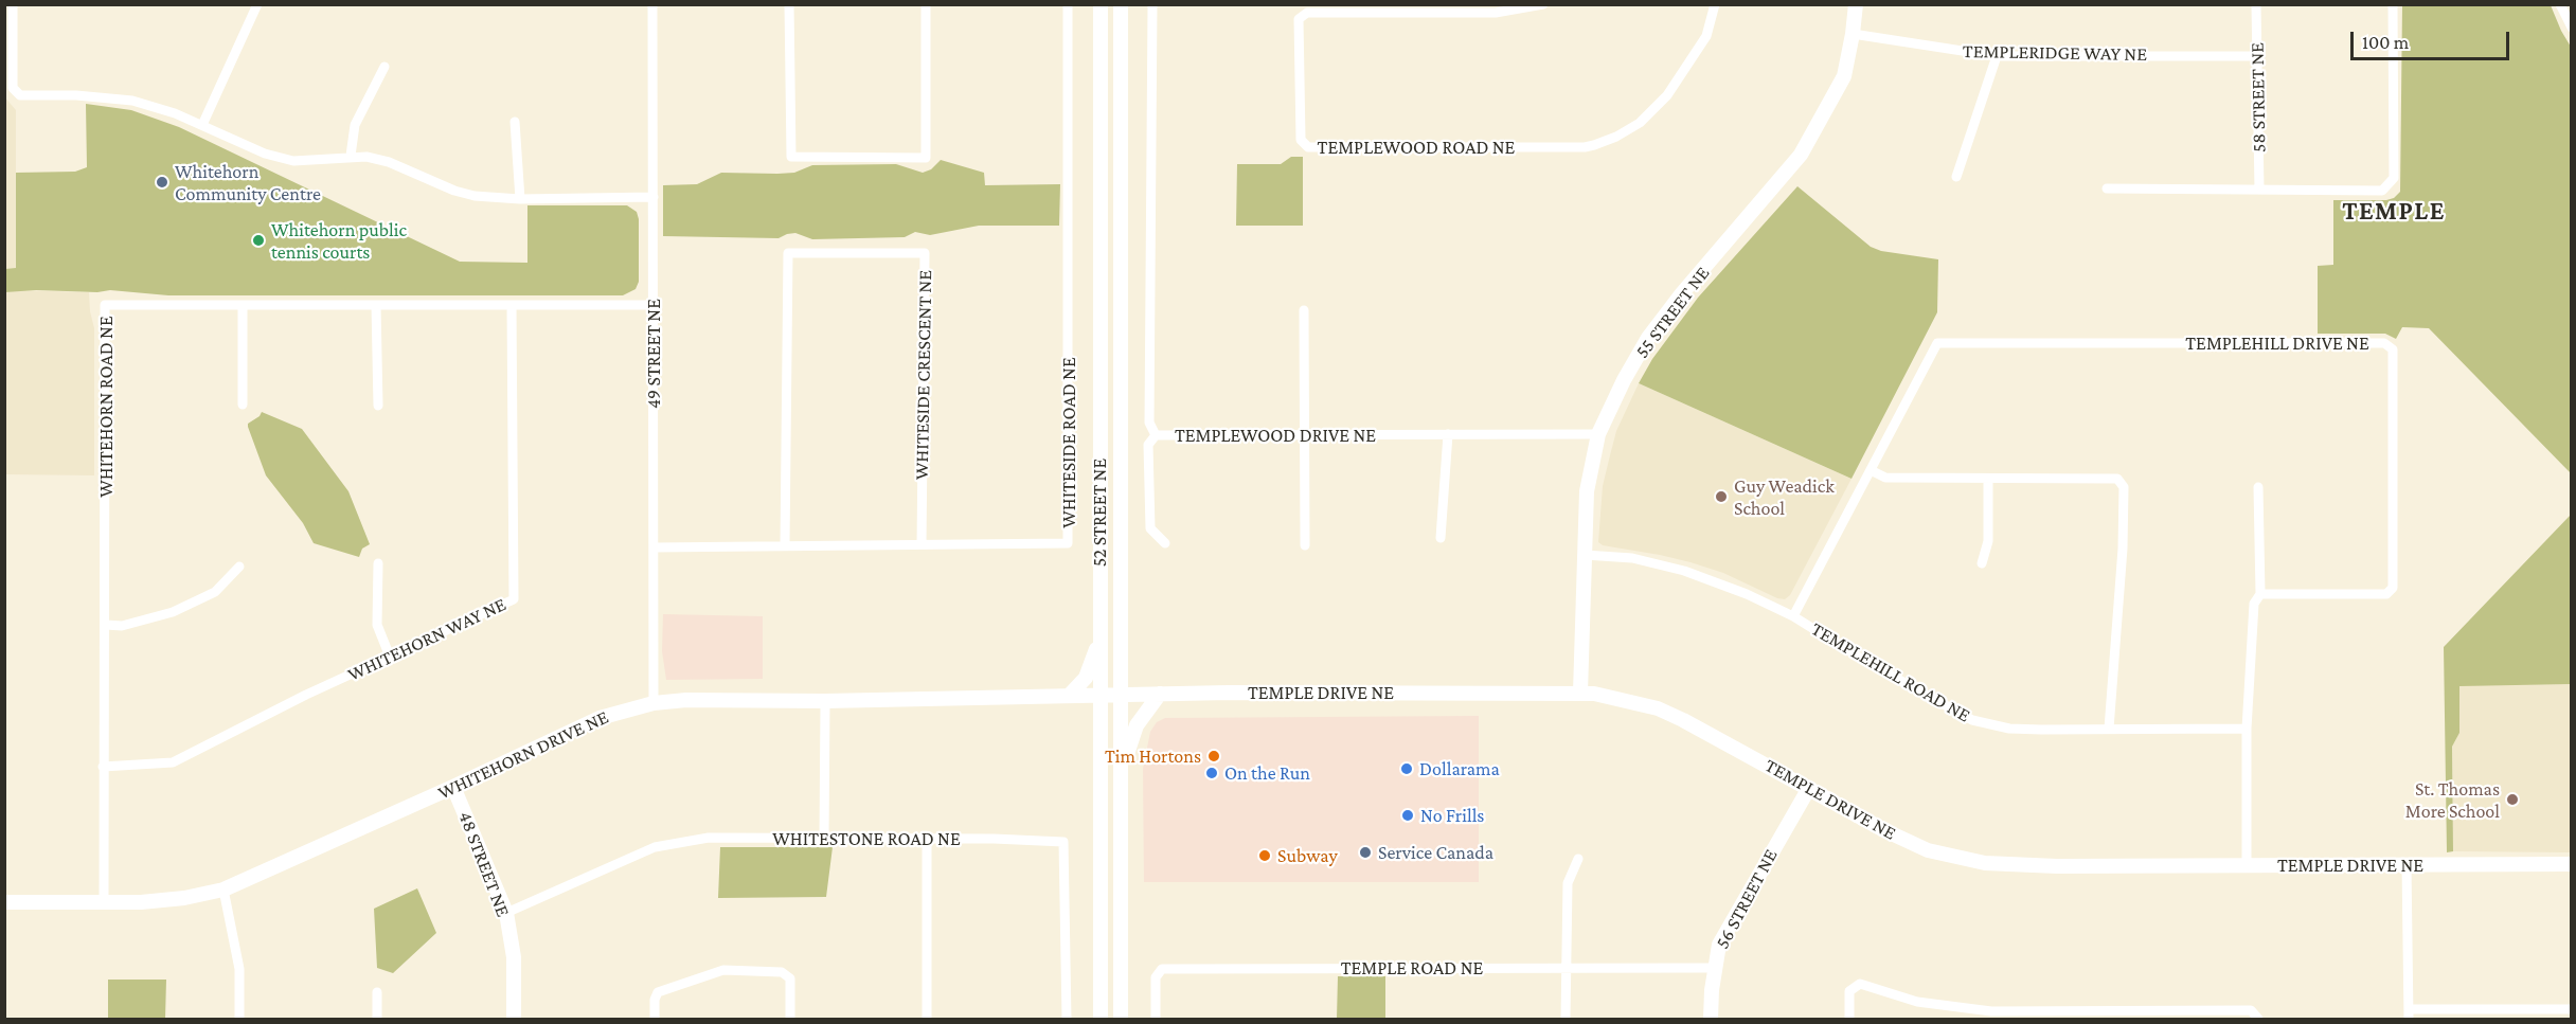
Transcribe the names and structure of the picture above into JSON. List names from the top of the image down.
{
  "streets": {
    "street": [
      "TEMPLERIDGE WAY NE",
      "58 STREET NE",
      "TEMPLEWOOD ROAD NE",
      "55 STREET NE",
      "TEMPLEHILL DRIVE NE",
      "49 STREET NE",
      "WHITESIDE CRESCENT NE",
      "WHITEHORN ROAD NE",
      "TEMPLEWOOD DRIVE NE",
      "WHITESIDE ROAD NE",
      "52 STREET NE",
      "WHITEHORN WAY NE",
      "TEMPLEHILL ROAD NE",
      "TEMPLE DRIVE NE",
      "WHITEHORN DRIVE NE",
      "WHITESTONE ROAD NE",
      "48 STREET NE",
      "56 STREET NE",
      "TEMPLE ROAD NE"
    ]
  },
  "crossings": [
    ["TEMPLERIDGE WAY NE", "58 STREET NE"],
    ["TEMPLERIDGE WAY NE", "55 STREET NE"],
    ["55 STREET NE", "TEMPLEWOOD DRIVE NE"],
    ["55 STREET NE", "TEMPLEHILL ROAD NE"],
    ["55 STREET NE", "TEMPLE DRIVE NE"],
    ["TEMPLEHILL DRIVE NE", "TEMPLEHILL ROAD NE"],
    ["49 STREET NE", "WHITEHORN ROAD NE"],
    ["49 STREET NE", "WHITESIDE ROAD NE"],
    ["49 STREET NE", "WHITEHORN DRIVE NE"],
    ["WHITESIDE CRESCENT NE", "WHITESIDE ROAD NE"],
    ["WHITEHORN ROAD NE", "WHITEHORN WAY NE"],
    ["WHITEHORN ROAD NE", "WHITEHORN DRIVE NE"],
    ["52 STREET NE", "TEMPLE DRIVE NE"],
    ["52 STREET NE", "WHITEHORN DRIVE NE"],
    ["TEMPLE DRIVE NE", "WHITEHORN DRIVE NE"],
    ["TEMPLE DRIVE NE", "56 STREET NE"],
    ["WHITEHORN DRIVE NE", "48 STREET NE"],
    ["WHITESTONE ROAD NE", "48 STREET NE"],
    ["56 STREET NE", "TEMPLE ROAD NE"]
  ],
  "districts": ["TEMPLE"],
  "places": [
    "Whitehorn Community Centre",
    "Whitehorn public tennis courts",
    "Guy Weadick School",
    "Tim Hortons",
    "Dollarama",
    "On the Run",
    "St. Thomas More School",
    "No Frills",
    "Service Canada",
    "Subway"
  ],
  "scale_bar": "100 m"
}
